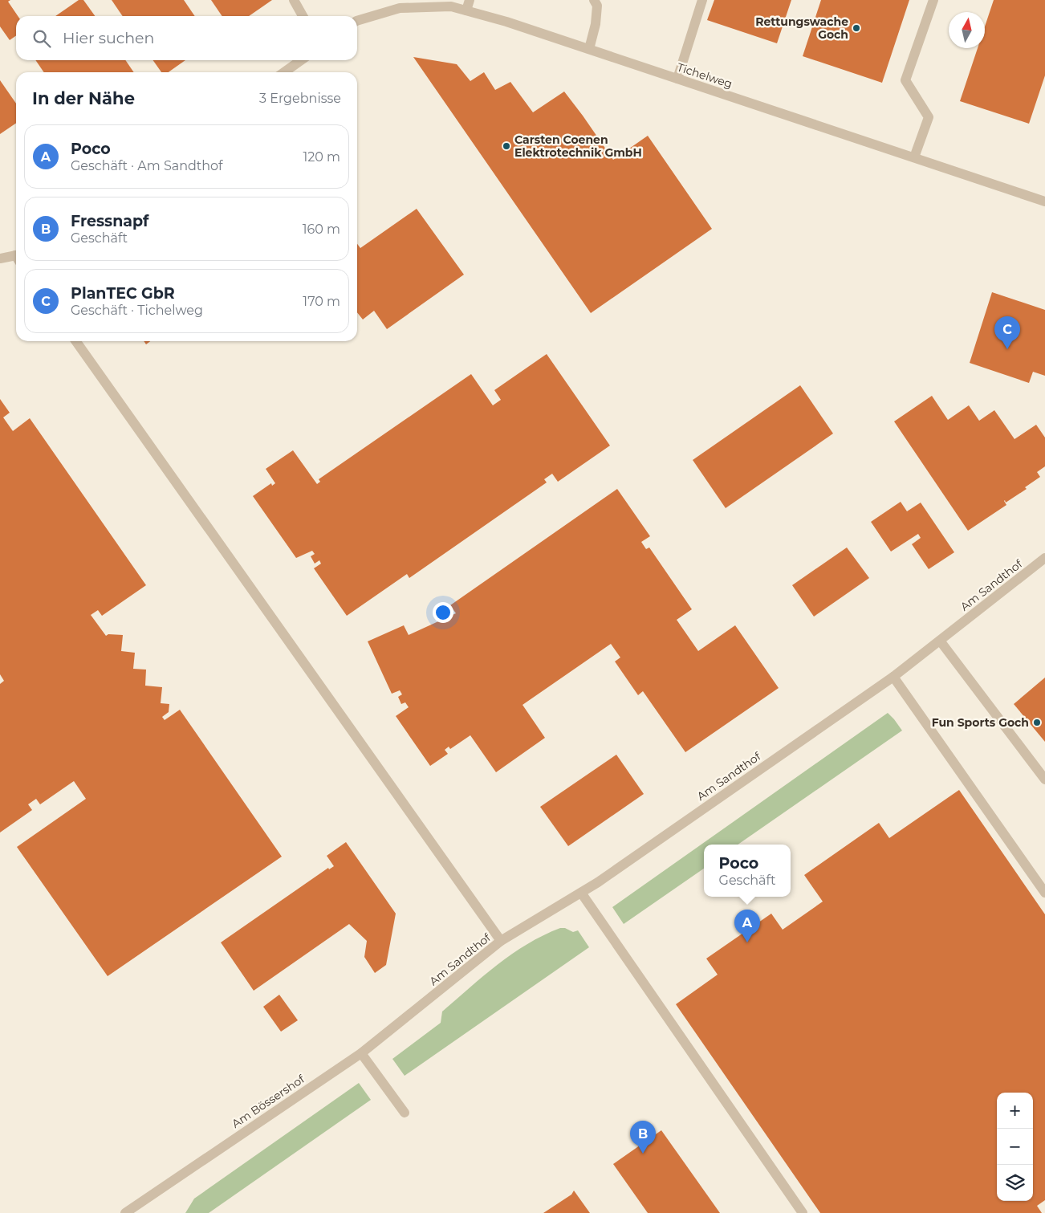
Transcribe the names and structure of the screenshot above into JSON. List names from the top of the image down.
{
  "streets": {
    "street": ["Tichelweg", "Am Sandthof", "Am Bössershof"]
  },
  "crossings": [
    ["Am Sandthof", "Am Bössershof"]
  ],
  "places": ["Rettungswache Goch", "Carsten Coenen Elektrotechnik GmbH", "Fun Sports Goch"],
  "north": "top",
  "page": {
    "search": "Hier suchen",
    "heading": ["In der Nähe", "3 Ergebnisse"],
    "list": [
      {
        "mark": "A",
        "name": "Poco",
        "note": "Geschäft · Am Sandthof",
        "value": "120 m"
      },
      {
        "mark": "B",
        "name": "Fressnapf",
        "note": "Geschäft",
        "value": "160 m"
      },
      {
        "mark": "C",
        "name": "PlanTEC GbR",
        "note": "Geschäft · Tichelweg",
        "value": "170 m"
      }
    ],
    "pins": ["C", "A", "B"],
    "popup": ["Poco", "Geschäft"],
    "map_buttons": ["+", "−"]
  }
}
